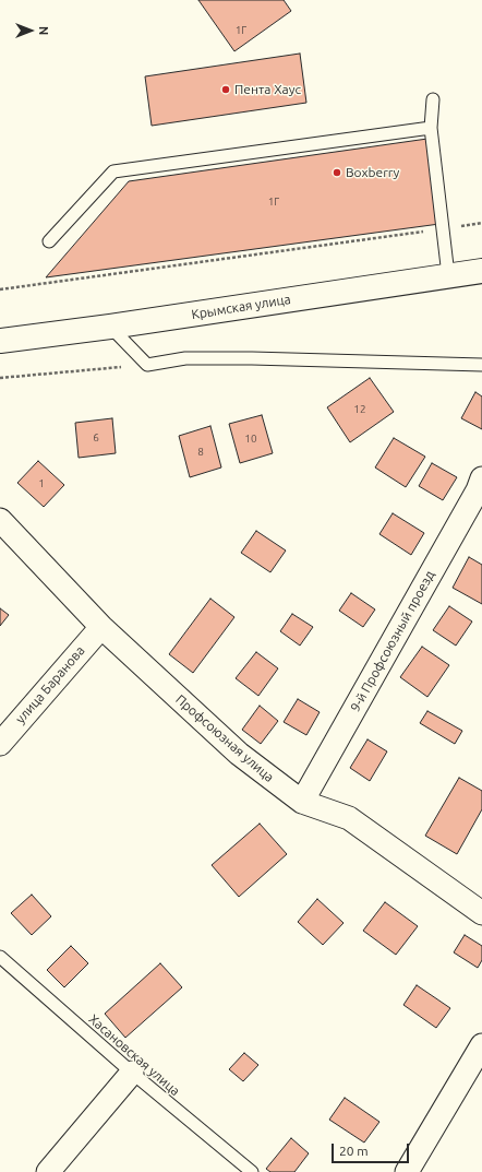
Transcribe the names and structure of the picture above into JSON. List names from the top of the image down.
{
  "streets": {
    "main road": ["Крымская улица"],
    "street": ["9-й Профсоюзный проезд", "улица Баранова", "Профсоюзная улица"],
    "lane": ["Хасановская улица"]
  },
  "crossings": [
    ["9-й Профсоюзный проезд", "Профсоюзная улица"],
    ["улица Баранова", "Профсоюзная улица"]
  ],
  "places": ["Пента Хаус", "Boxberry"],
  "house_numbers": [
    "1Г",
    "1Г",
    "12",
    "6",
    "10",
    "8",
    "1"
  ],
  "scale_bar": "20 m",
  "north": "right"
}
